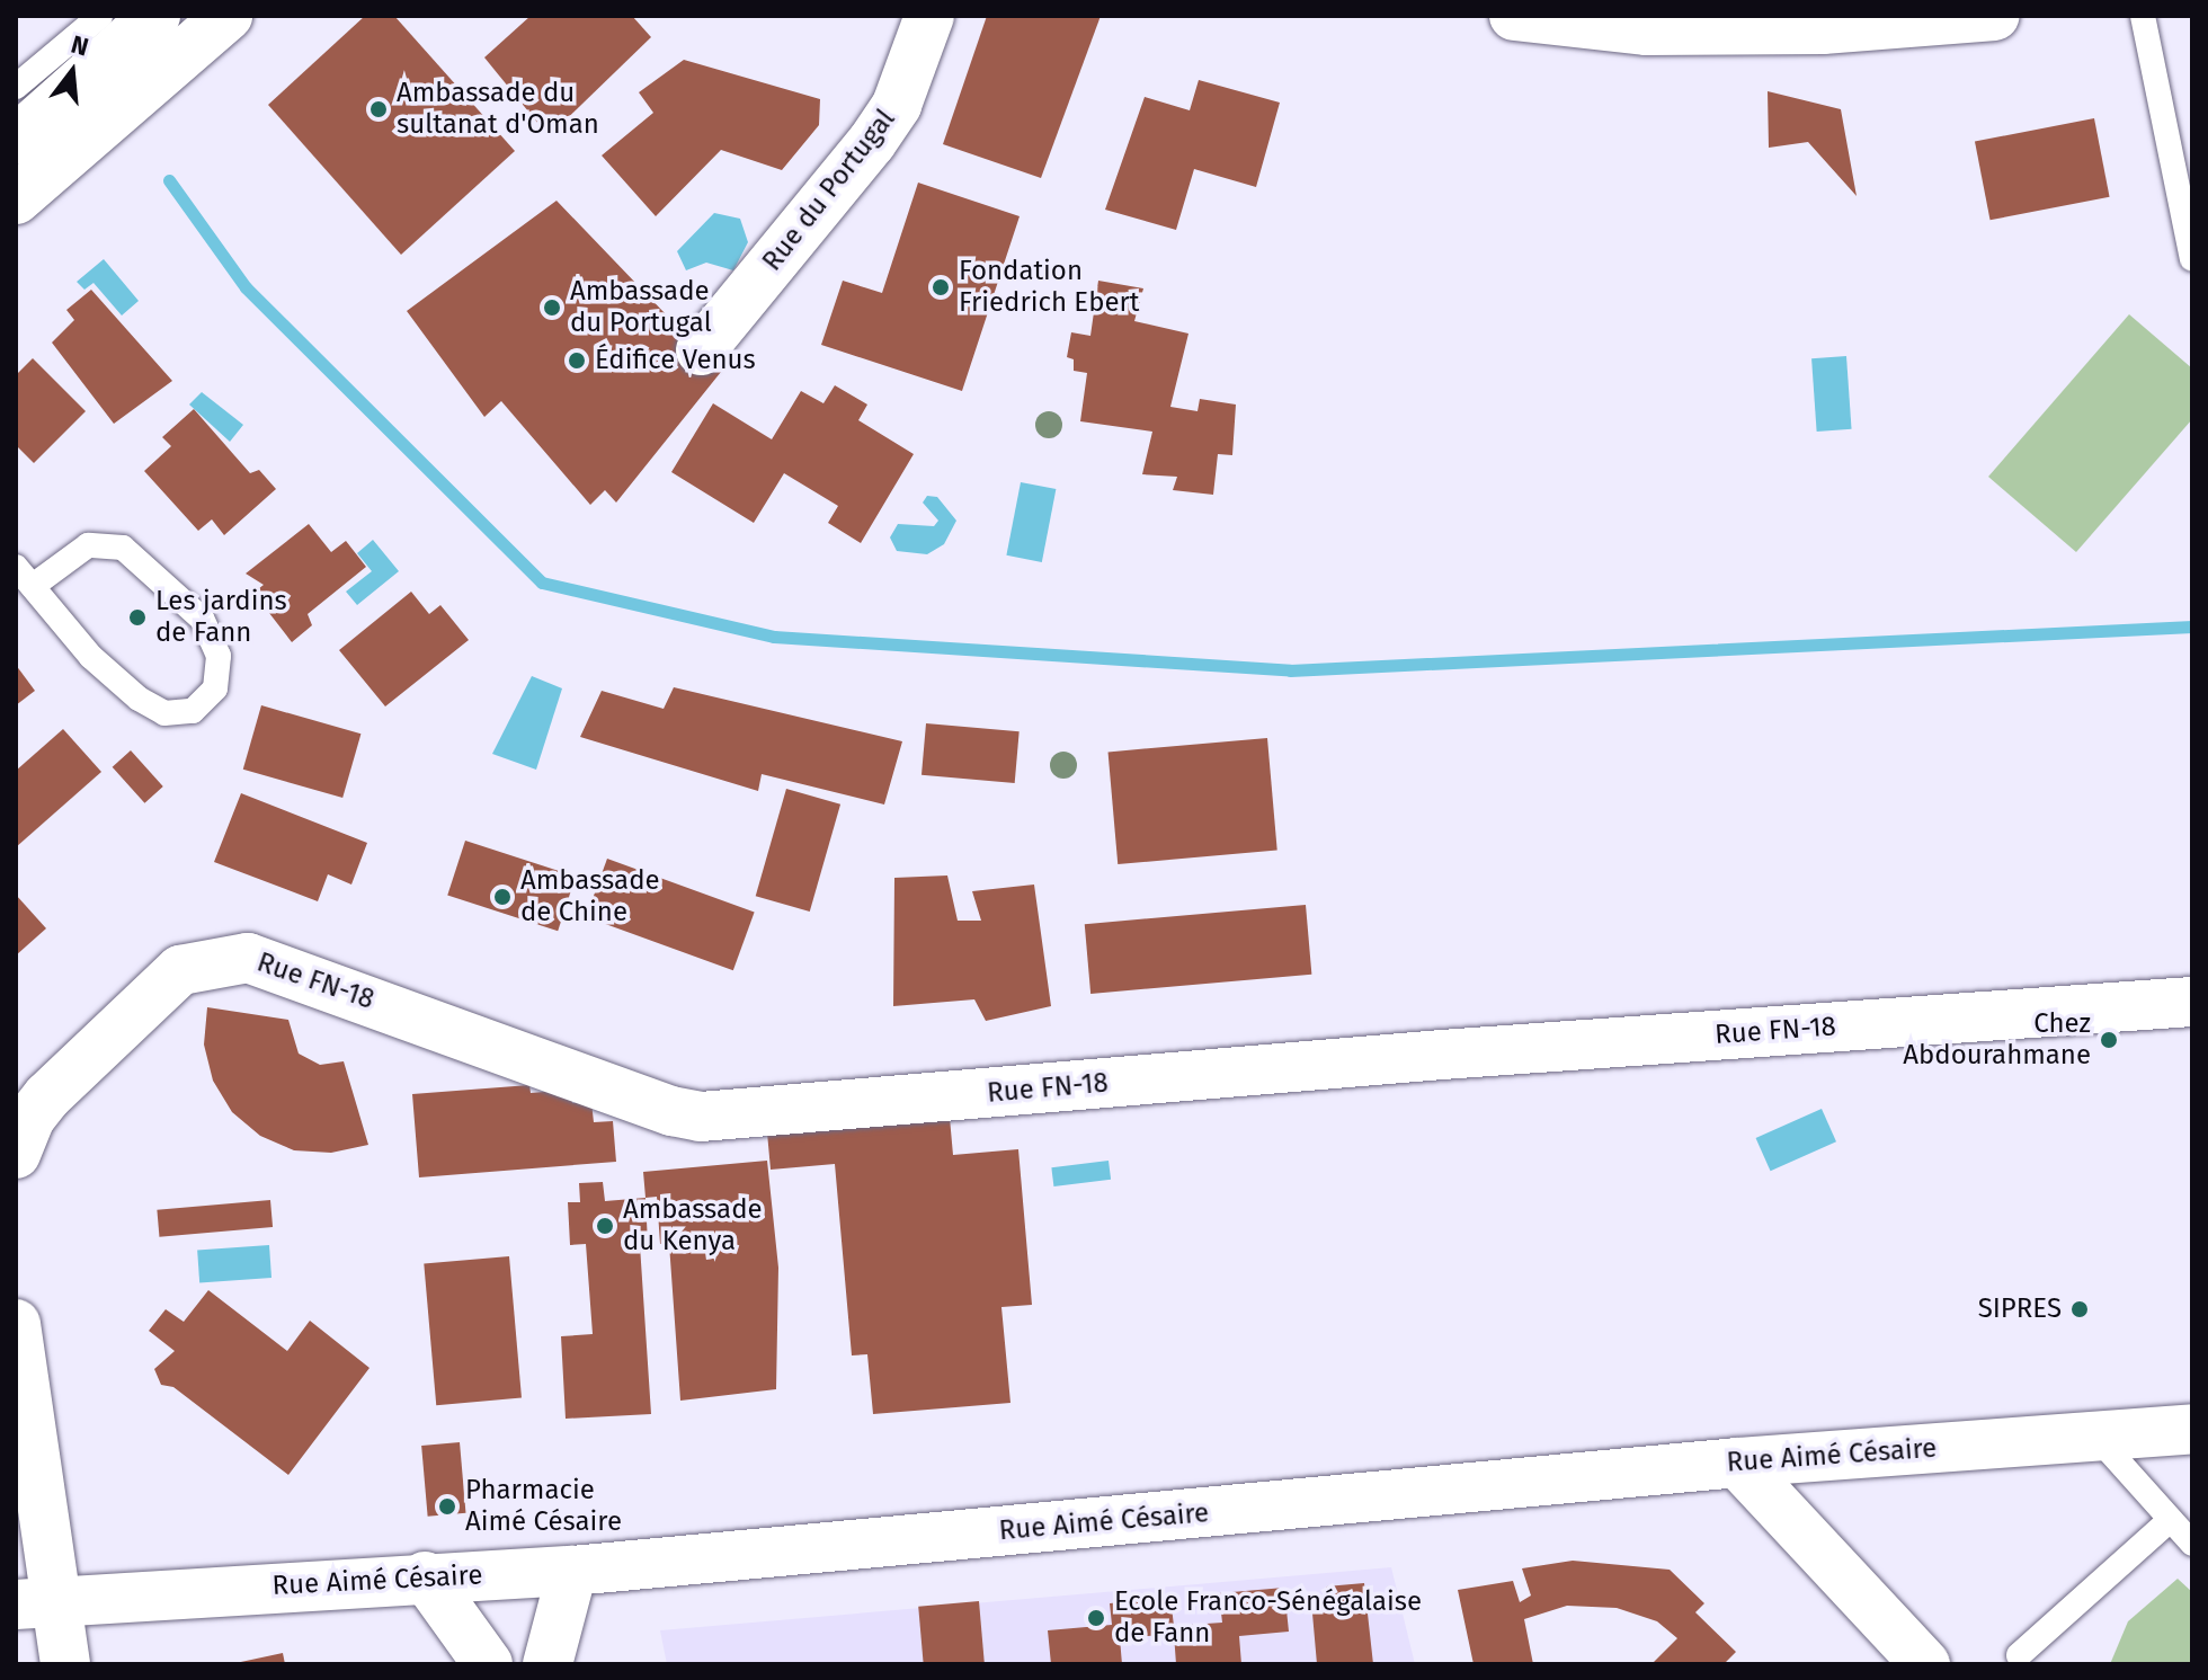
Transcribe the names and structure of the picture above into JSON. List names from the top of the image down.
{
  "streets": {
    "main road": ["Rue du Portugal", "Rue FN-18", "Rue Aimé Césaire"]
  },
  "places": [
    "Ambassade du sultanat d'Oman",
    "Fondation Friedrich Ebert",
    "Ambassade du Portugal",
    "Édifice Venus",
    "Les jardins de Fann",
    "Ambassade de Chine",
    "Chez Abdourahmane",
    "Ambassade du Kenya",
    "SIPRES",
    "Pharmacie Aimé Césaire",
    "Ecole Franco-Sénégalaise de Fann"
  ],
  "north": "top"
}
